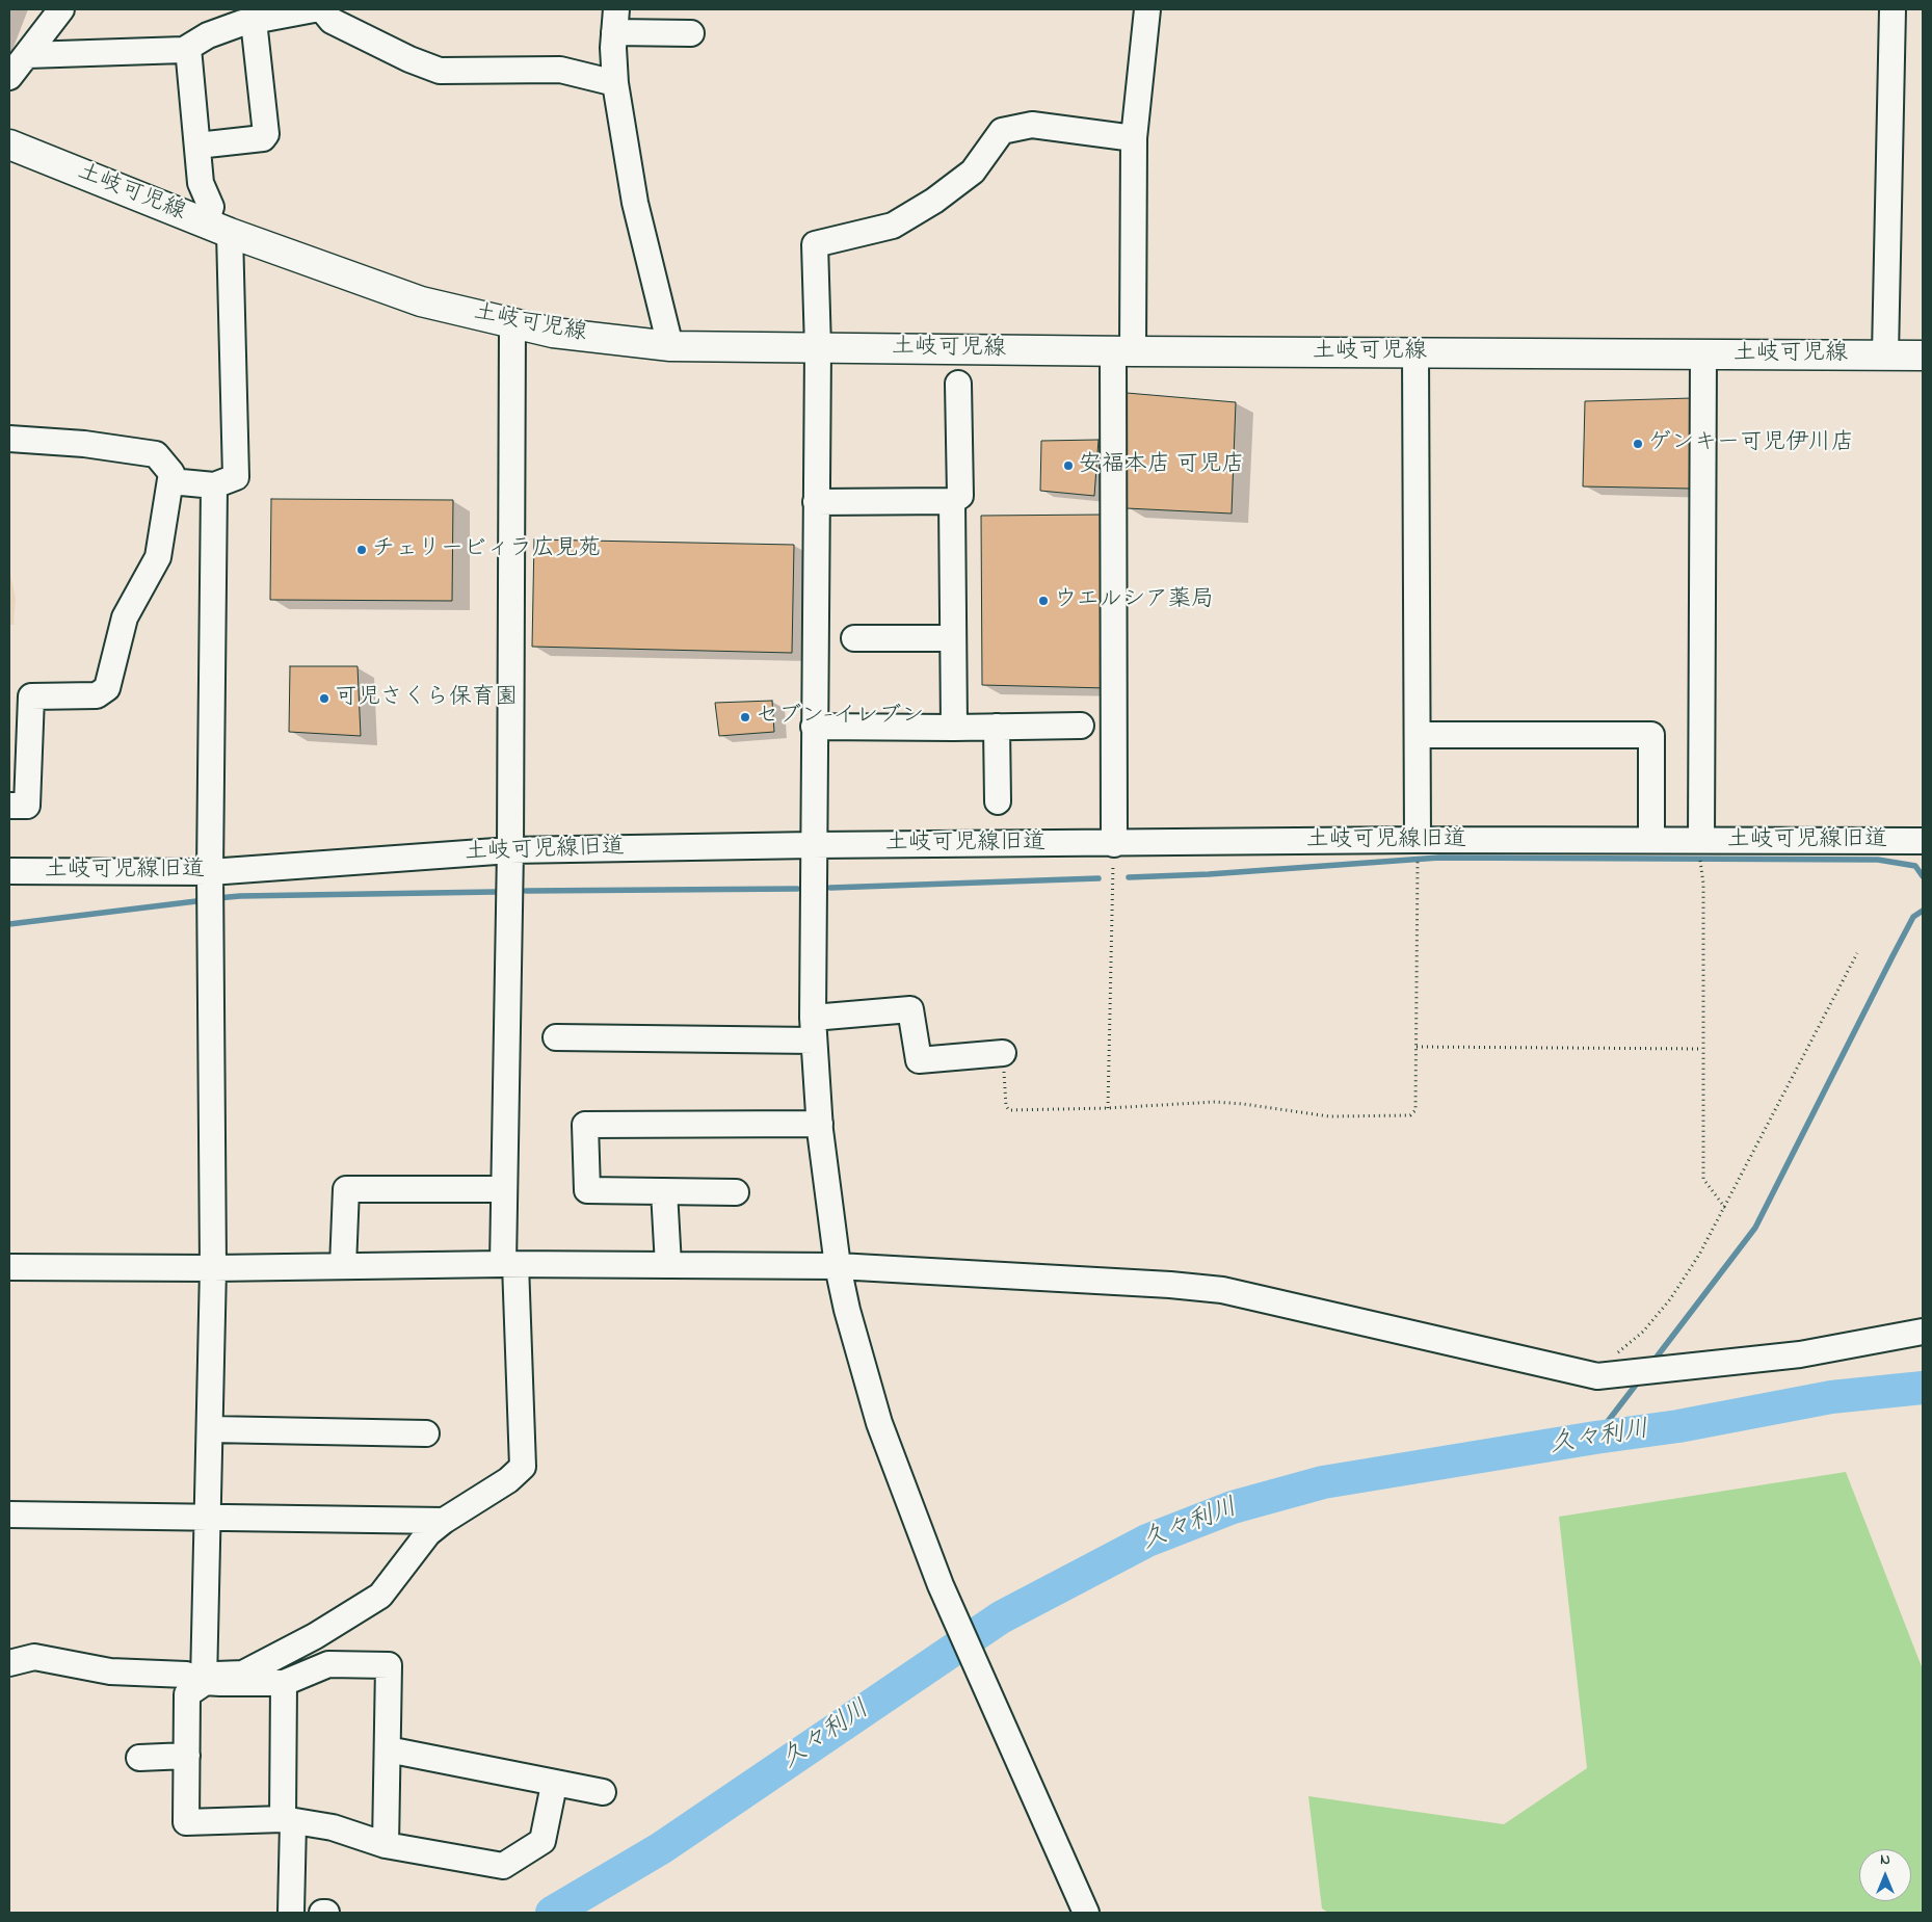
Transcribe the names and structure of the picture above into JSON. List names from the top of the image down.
{
  "streets": {
    "main road": ["土岐可児線"],
    "street": ["土岐可児線旧道"]
  },
  "water": ["久々利川"],
  "places": [
    "ゲンキー可児伊川店",
    "安福本店 可児店",
    "チェリービィラ広見苑",
    "ウエルシア薬局",
    "可児さくら保育園",
    "セブン-イレブン"
  ],
  "north": "top"
}
